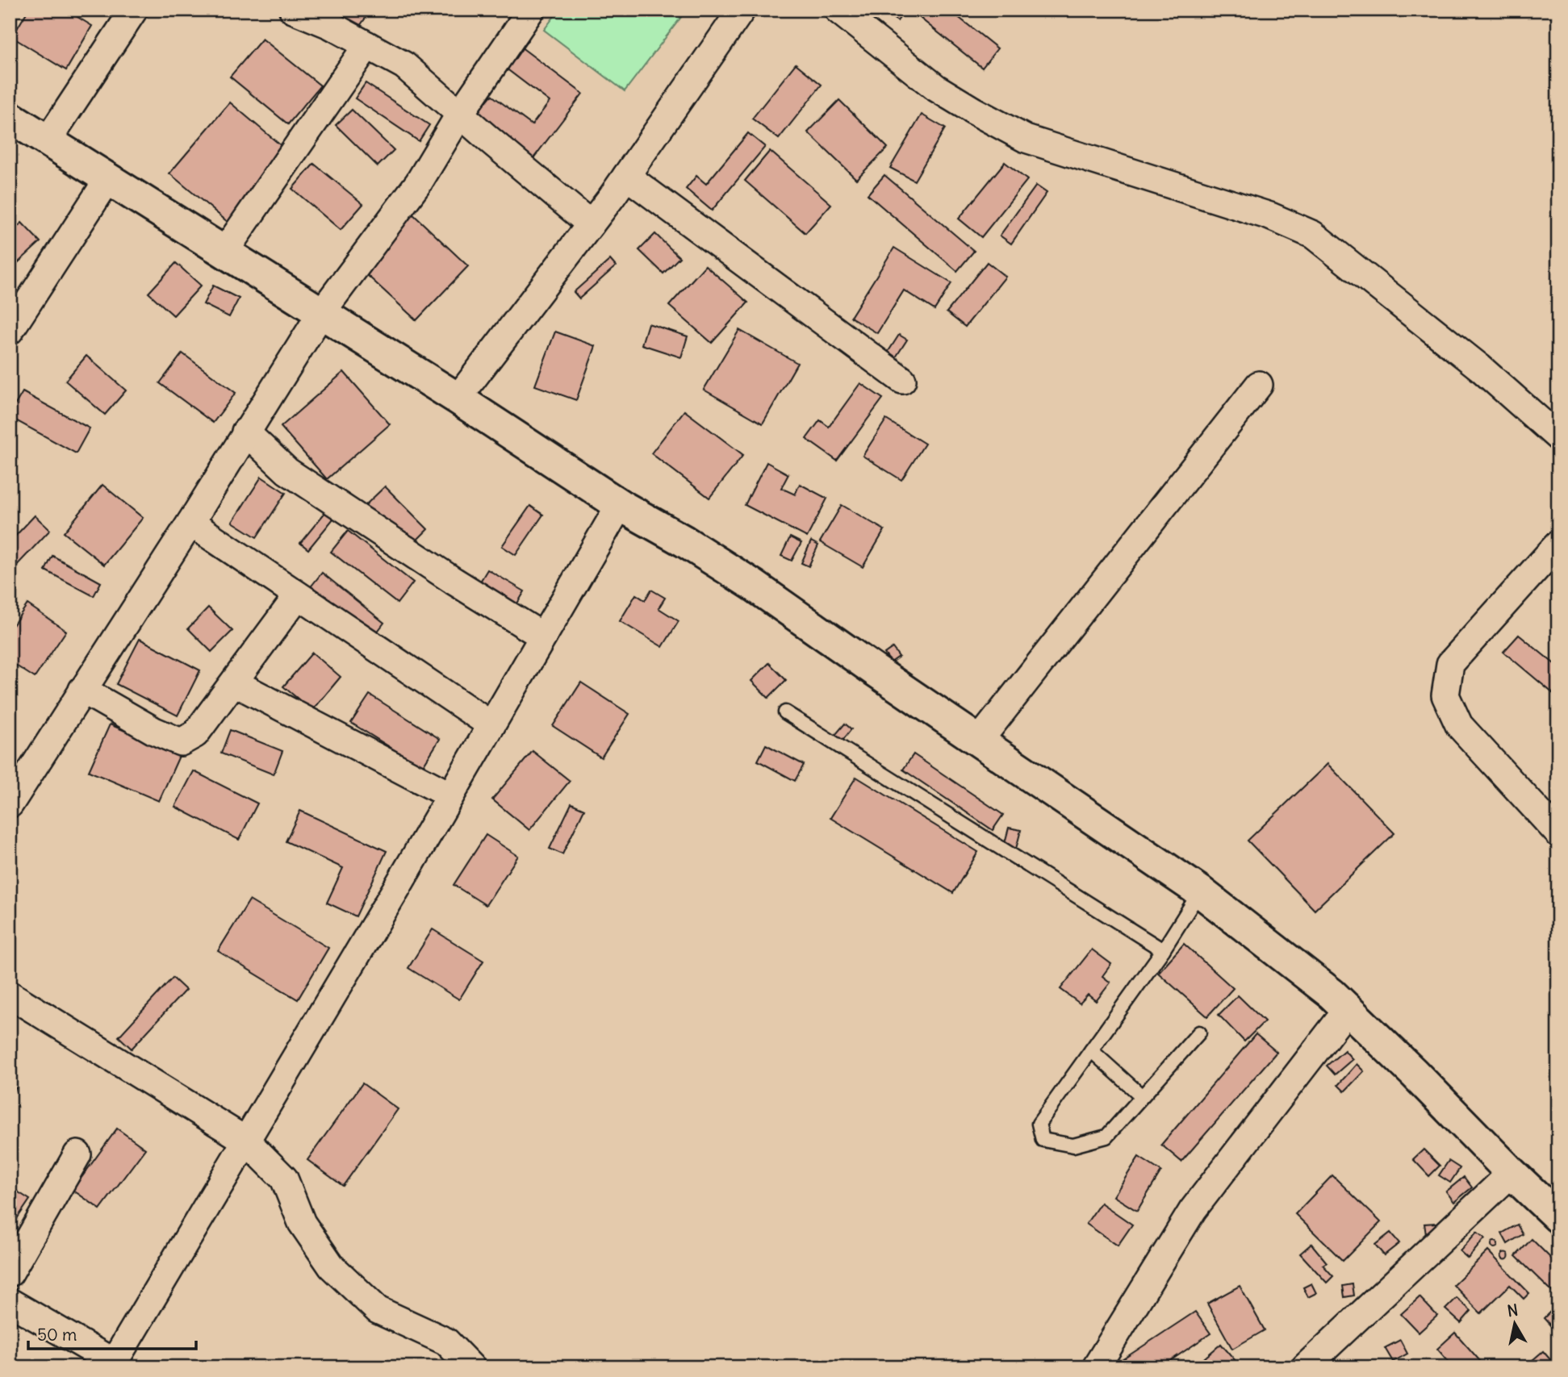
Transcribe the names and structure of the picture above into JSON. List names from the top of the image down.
{
  "scale_bar": "50 m",
  "north": "top"
}
